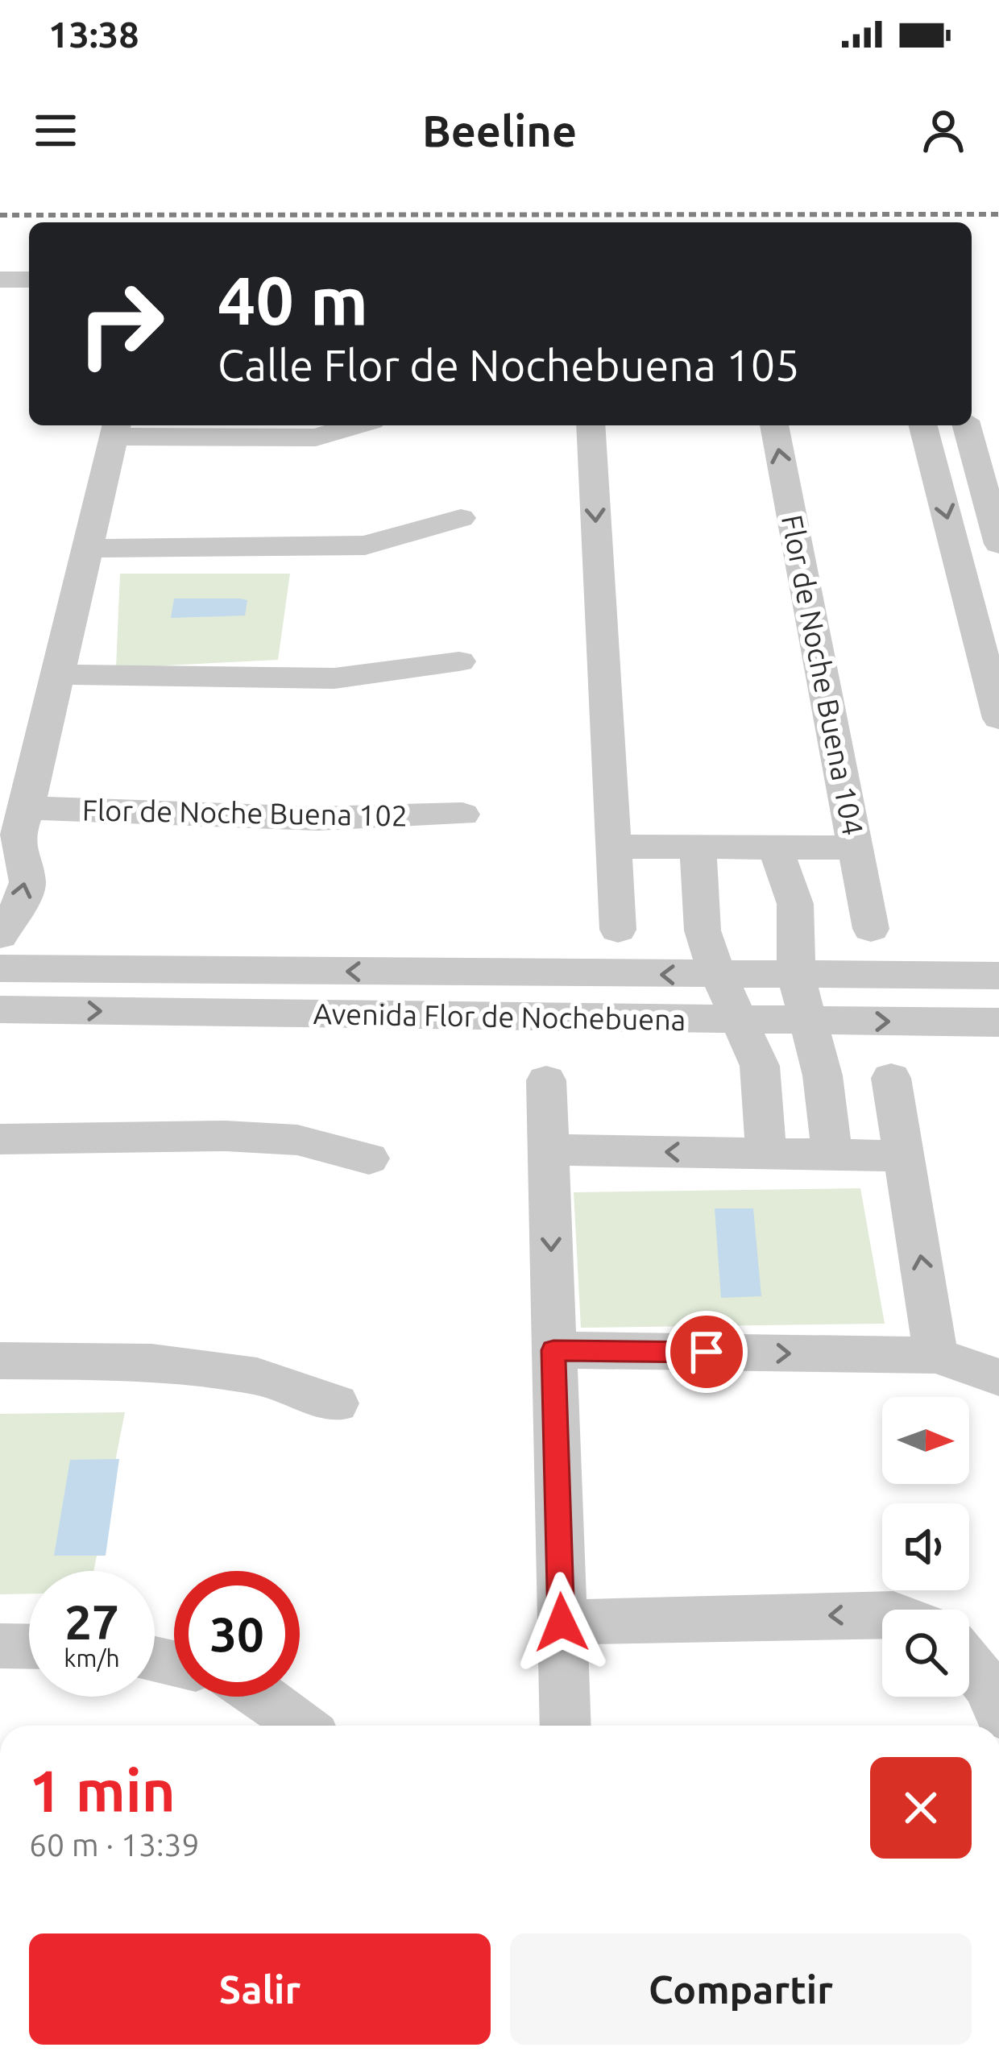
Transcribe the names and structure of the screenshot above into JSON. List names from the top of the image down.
{
  "streets": {
    "street": ["Flor de Noche Buena 104", "Flor de Noche Buena 102", "Avenida Flor de Nochebuena"]
  },
  "north": "right",
  "page": {
    "status": "13:38",
    "header": "Beeline",
    "turn": ["40 m", "Calle Flor de Nochebuena 105"],
    "speed": "27 km/h",
    "limit": "30",
    "heading": ["1 min", "60 m · 13:39"],
    "buttons": ["Salir", "Compartir"]
  }
}
